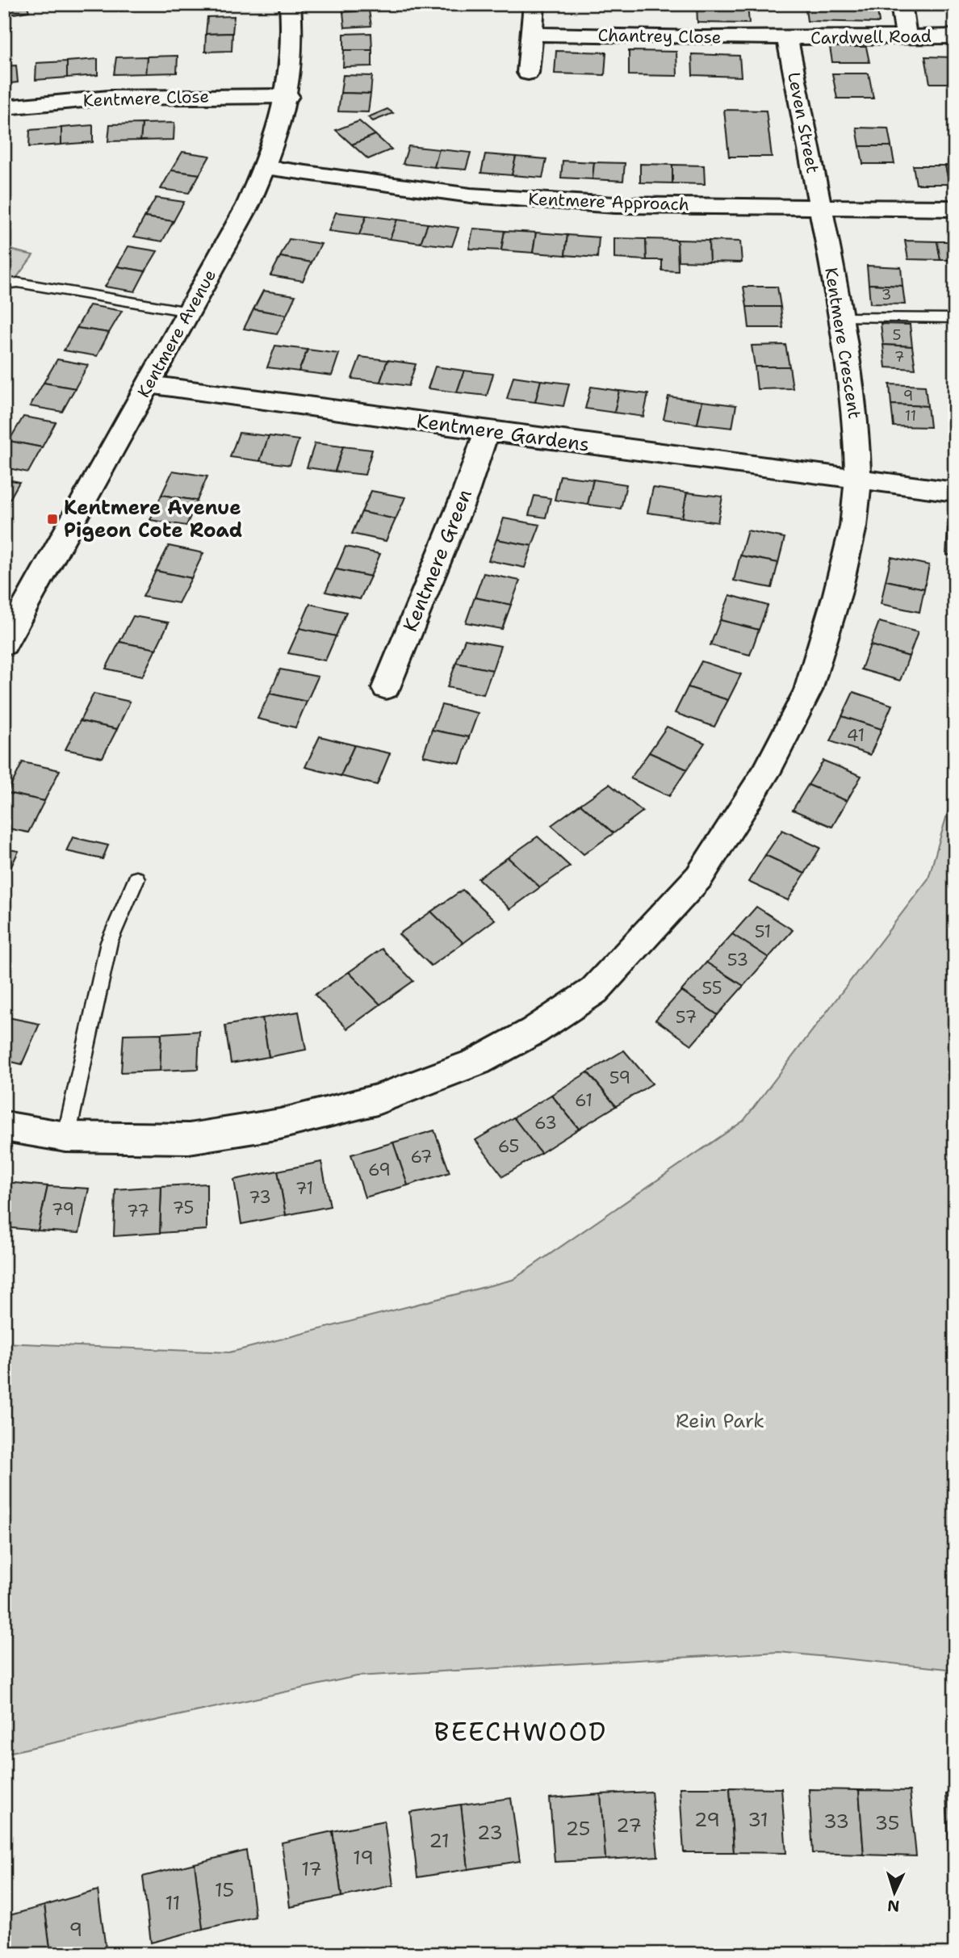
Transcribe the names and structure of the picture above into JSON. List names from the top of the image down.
{
  "streets": {
    "street": [
      "Chantrey Close",
      "Cardwell Road",
      "Kentmere Close",
      "Leven Street",
      "Kentmere Approach",
      "Kentmere Avenue",
      "Kentmere Crescent",
      "Kentmere Gardens",
      "Kentmere Green"
    ]
  },
  "crossings": [
    ["Chantrey Close", "Cardwell Road"],
    ["Chantrey Close", "Leven Street"],
    ["Cardwell Road", "Leven Street"],
    ["Kentmere Close", "Kentmere Avenue"],
    ["Leven Street", "Kentmere Approach"],
    ["Leven Street", "Kentmere Crescent"],
    ["Kentmere Approach", "Kentmere Avenue"],
    ["Kentmere Approach", "Kentmere Crescent"],
    ["Kentmere Avenue", "Kentmere Gardens"],
    ["Kentmere Crescent", "Kentmere Gardens"],
    ["Kentmere Gardens", "Kentmere Green"]
  ],
  "districts": ["BEECHWOOD"],
  "parks": ["Rein Park"],
  "places": {
    "transit": ["Kentmere Avenue Pigeon Cote Road"]
  },
  "house_numbers": [
    "3",
    "5",
    "7",
    "9",
    "11",
    "41",
    "51",
    "53",
    "55",
    "57",
    "59",
    "61",
    "63",
    "65",
    "67",
    "69",
    "71",
    "73",
    "75",
    "79",
    "77",
    "29",
    "31",
    "33",
    "35",
    "27",
    "25",
    "23",
    "21",
    "19",
    "17",
    "15",
    "11",
    "9"
  ],
  "north": "bottom"
}
